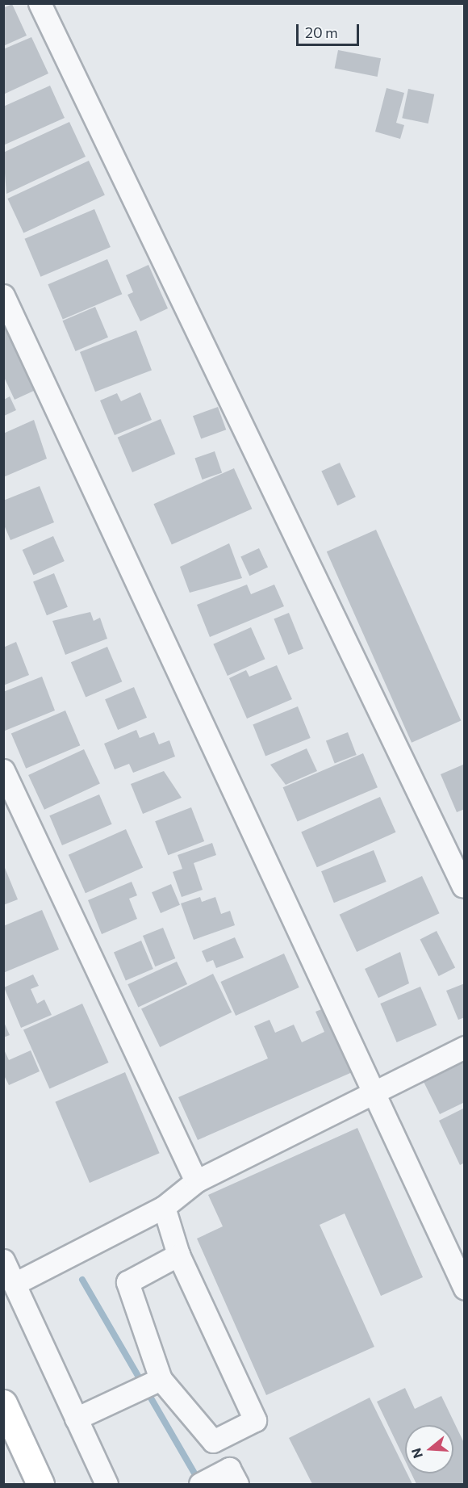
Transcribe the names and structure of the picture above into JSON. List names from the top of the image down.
{
  "scale_bar": "20 m",
  "north": "left"
}
